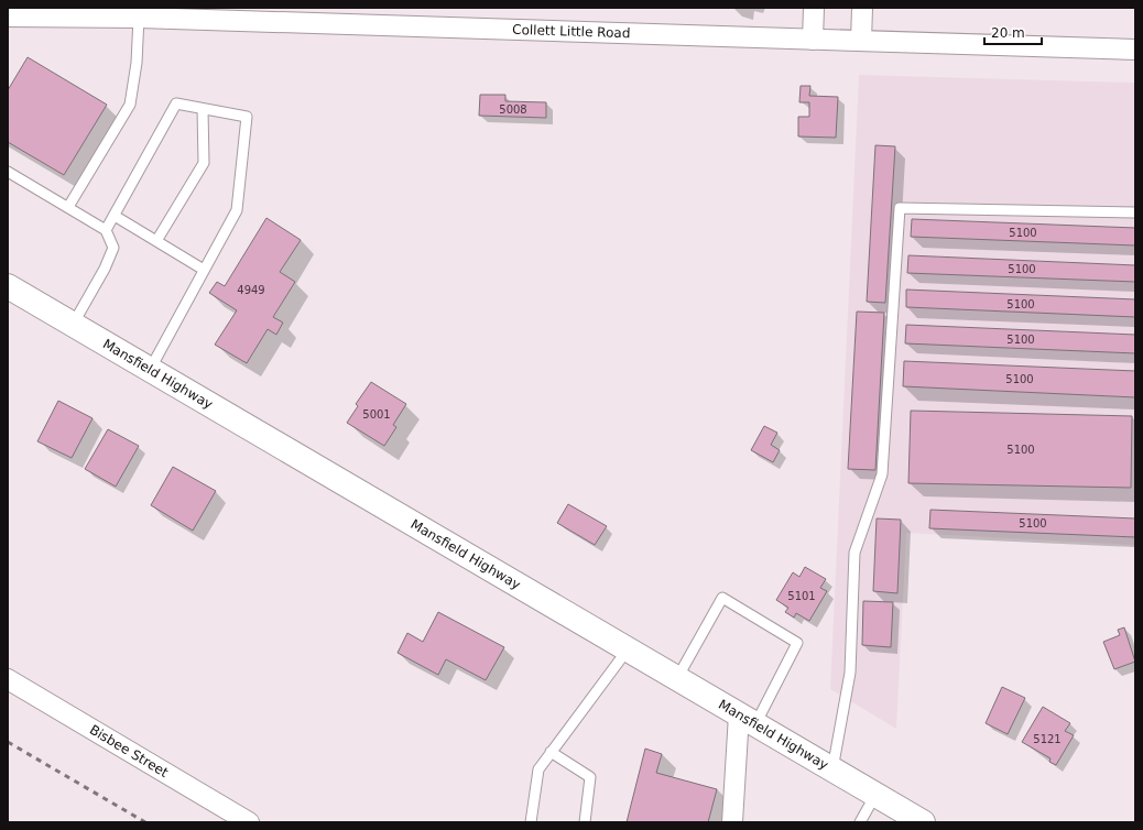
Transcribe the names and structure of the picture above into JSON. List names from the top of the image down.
{
  "streets": {
    "main road": ["Mansfield Highway"],
    "street": ["Collett Little Road", "Bisbee Street"]
  },
  "house_numbers": [
    "5008",
    "5100",
    "5100",
    "4949",
    "5100",
    "5100",
    "5100",
    "5001",
    "5100",
    "5100",
    "5101",
    "5121"
  ],
  "scale_bar": "20 m"
}
